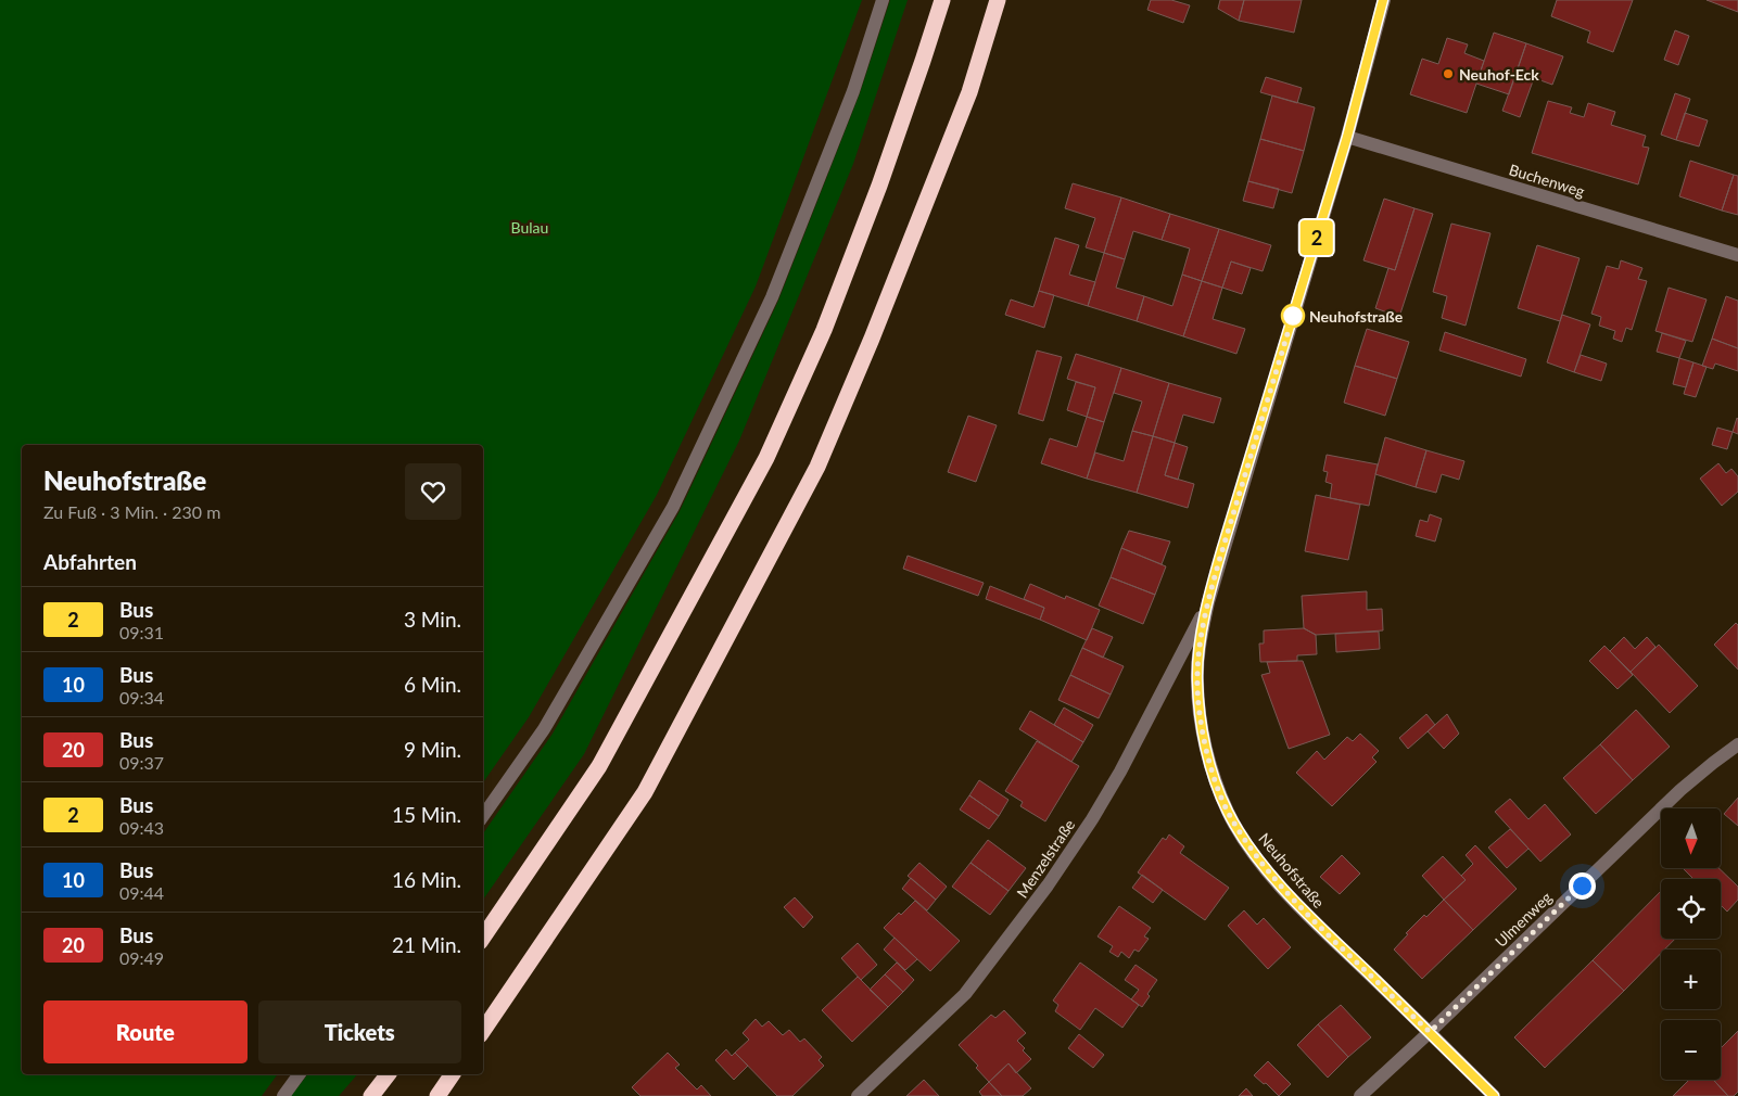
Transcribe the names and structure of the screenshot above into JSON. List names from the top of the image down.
{
  "streets": {
    "street": [
      "Buchenweg",
      "Menzelstraße",
      "Neuhofstraße",
      "Ulmenweg"
    ]
  },
  "crossings": [
    ["Buchenweg", "Neuhofstraße"],
    ["Menzelstraße", "Neuhofstraße"],
    ["Neuhofstraße", "Ulmenweg"]
  ],
  "parks": ["Bulau"],
  "places": ["Neuhof-Eck", "Neuhofstraße"],
  "lines": ["bus line 2"],
  "north": "bottom",
  "page": {
    "on_map": "2",
    "heading": [
      ["Neuhofstraße", "Zu Fuß · 3 Min. · 230 m"],
      "Abfahrten"
    ],
    "list": [
      {
        "mark": "2",
        "name": "Bus",
        "note": "09:31",
        "value": "3 Min."
      },
      {
        "mark": "10",
        "name": "Bus",
        "note": "09:34",
        "value": "6 Min."
      },
      {
        "mark": "20",
        "name": "Bus",
        "note": "09:37",
        "value": "9 Min."
      },
      {
        "mark": "2",
        "name": "Bus",
        "note": "09:43",
        "value": "15 Min."
      },
      {
        "mark": "10",
        "name": "Bus",
        "note": "09:44",
        "value": "16 Min."
      },
      {
        "mark": "20",
        "name": "Bus",
        "note": "09:49",
        "value": "21 Min."
      }
    ],
    "map_buttons": ["+", "−"],
    "buttons": ["Route", "Tickets"]
  }
}
